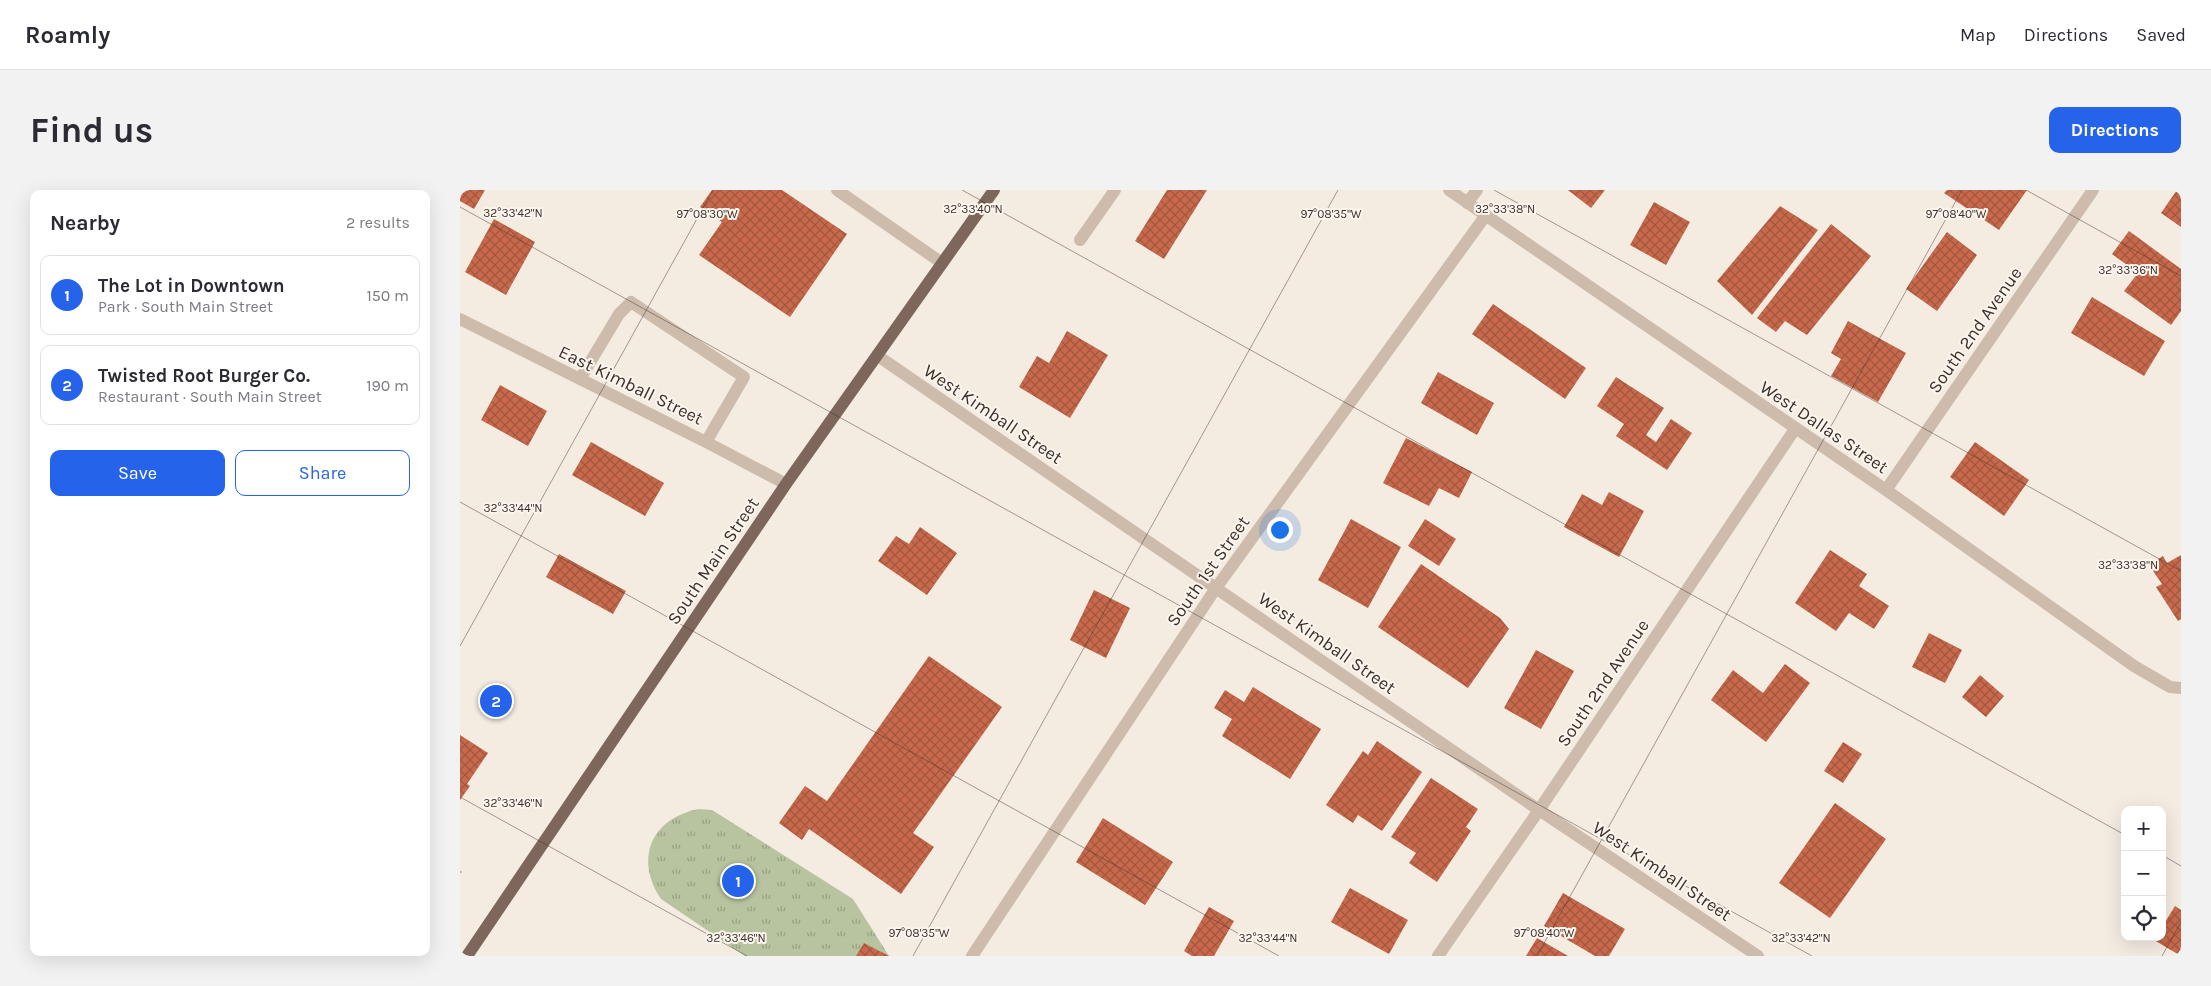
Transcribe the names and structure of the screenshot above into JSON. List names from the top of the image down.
{
  "streets": {
    "main road": ["South Main Street"],
    "street": [
      "South 2nd Avenue",
      "East Kimball Street",
      "West Kimball Street",
      "West Dallas Street",
      "South 1st Street"
    ]
  },
  "crossings": [
    ["South 2nd Avenue", "West Kimball Street"],
    ["South 2nd Avenue", "West Dallas Street"],
    ["East Kimball Street", "South Main Street"],
    ["West Kimball Street", "South Main Street"],
    ["West Kimball Street", "South 1st Street"],
    ["West Dallas Street", "South 1st Street"]
  ],
  "page": {
    "header": "Roamly",
    "nav": ["Map", "Directions", "Saved"],
    "buttons": [
      "Directions",
      ["Save", "Share"]
    ],
    "title": "Find us",
    "heading": ["Nearby", "2 results"],
    "list": [
      {
        "mark": "1",
        "name": "The Lot in Downtown",
        "note": "Park · South Main Street",
        "value": "150 m"
      },
      {
        "mark": "2",
        "name": "Twisted Root Burger Co.",
        "note": "Restaurant · South Main Street",
        "value": "190 m"
      }
    ],
    "pins": ["2", "1"],
    "map_buttons": ["+", "−"]
  },
  "coordinates": [
    "32°33'40\"N",
    "32°33'38\"N",
    "32°33'42\"N",
    "97°08'30\"W",
    "97°08'35\"W",
    "97°08'40\"W",
    "32°33'36\"N",
    "32°33'44\"N",
    "32°33'46\"N"
  ]
}
